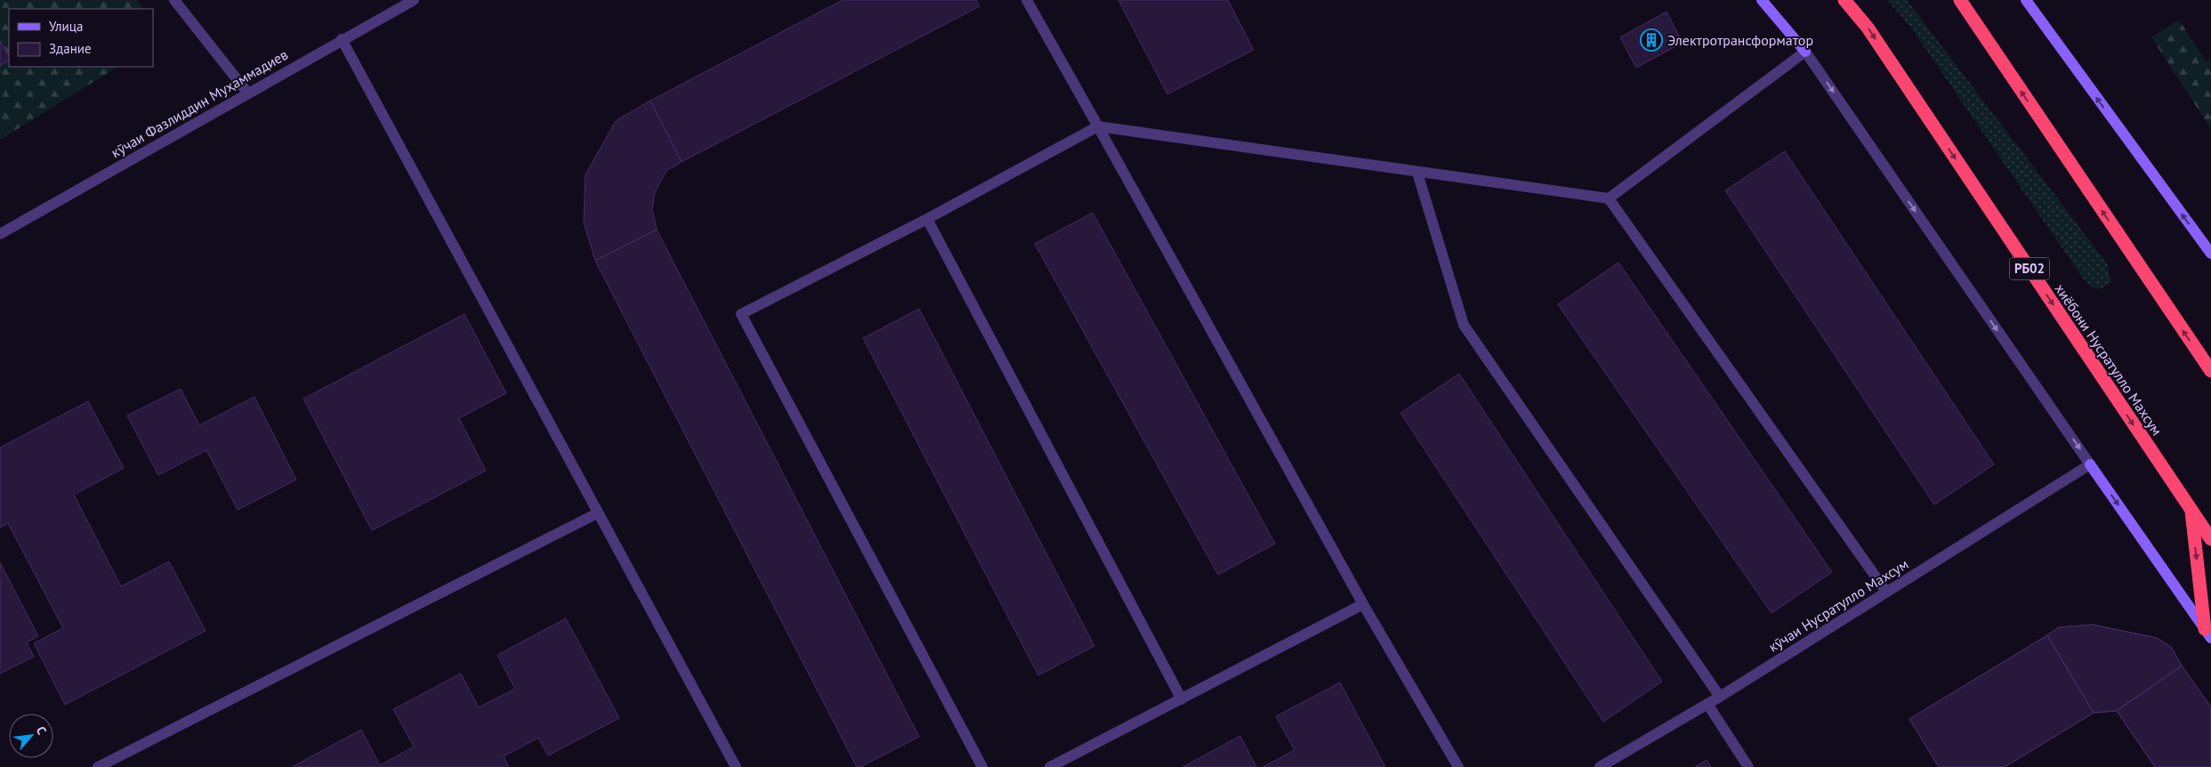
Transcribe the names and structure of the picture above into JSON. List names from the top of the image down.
{
  "streets": {
    "highway": ["РБ02", "хиёбони Нусратулло Махсум"],
    "street": ["кӯчаи Фазлиддин Муҳаммадиев", "кӯчаи Нусратулло Махсум"]
  },
  "places": {
    "building": ["Электротрансформатор"]
  },
  "legend": ["Улица", "Здание"],
  "north": "top right"
}
